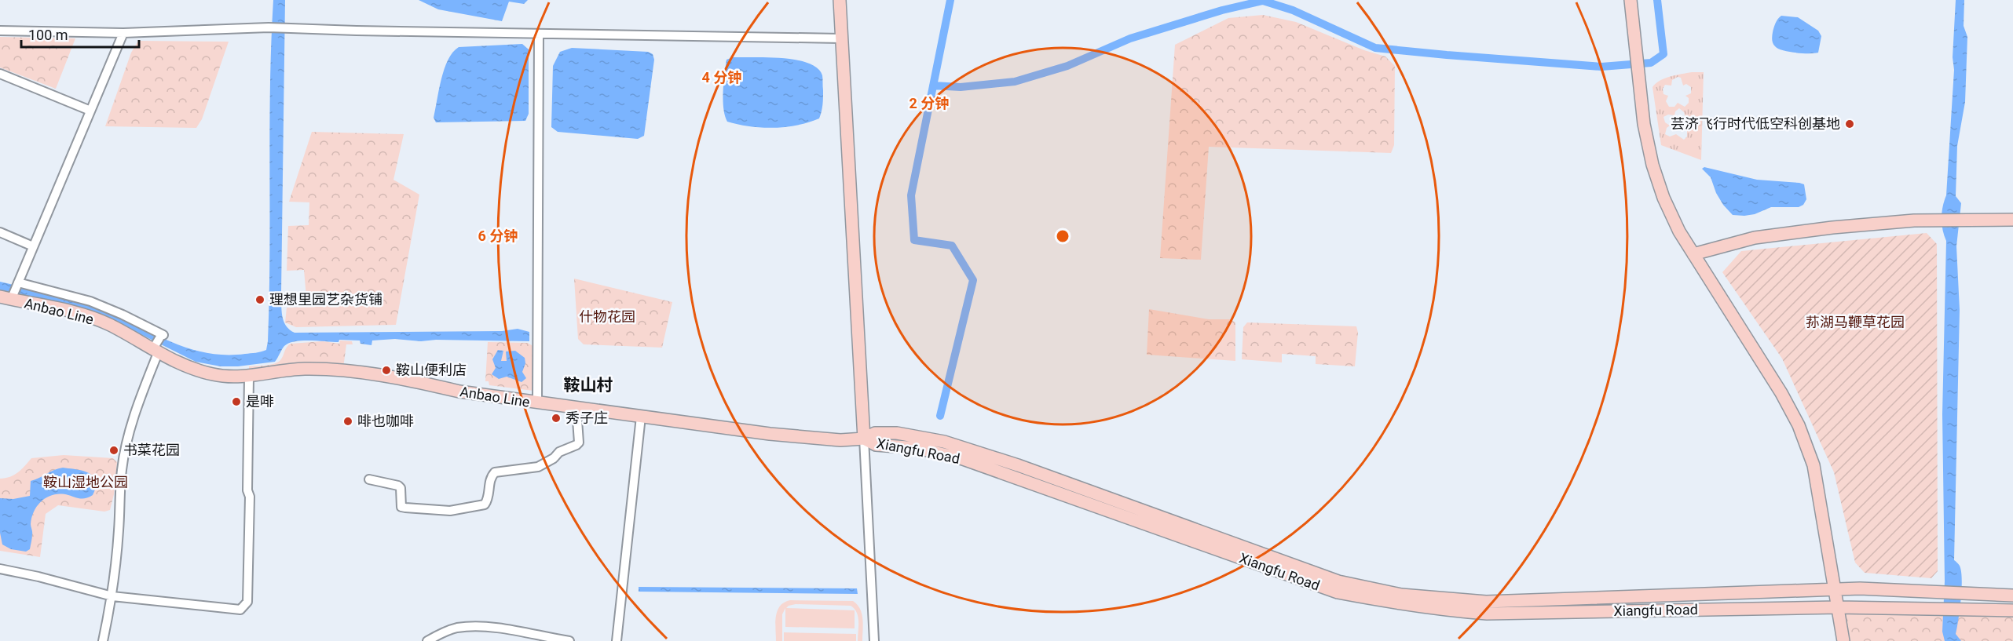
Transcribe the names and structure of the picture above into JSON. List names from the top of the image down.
{
  "streets": {
    "main road": ["Anbao Line", "Xiangfu Road"]
  },
  "crossings": [
    ["Anbao Line", "Xiangfu Road"]
  ],
  "districts": ["鞍山村"],
  "parks": ["什物花园", "荪湖马鞭草花园", "鞍山湿地公园"],
  "places": [
    "芸济飞行时代低空科创基地",
    "理想里园艺杂货铺",
    "鞍山便利店",
    "是啡",
    "秀子庄",
    "啡也咖啡",
    "书菜花园"
  ],
  "scale_bar": "100 m",
  "rings": ["4 分钟", "2 分钟", "6 分钟"]
}
